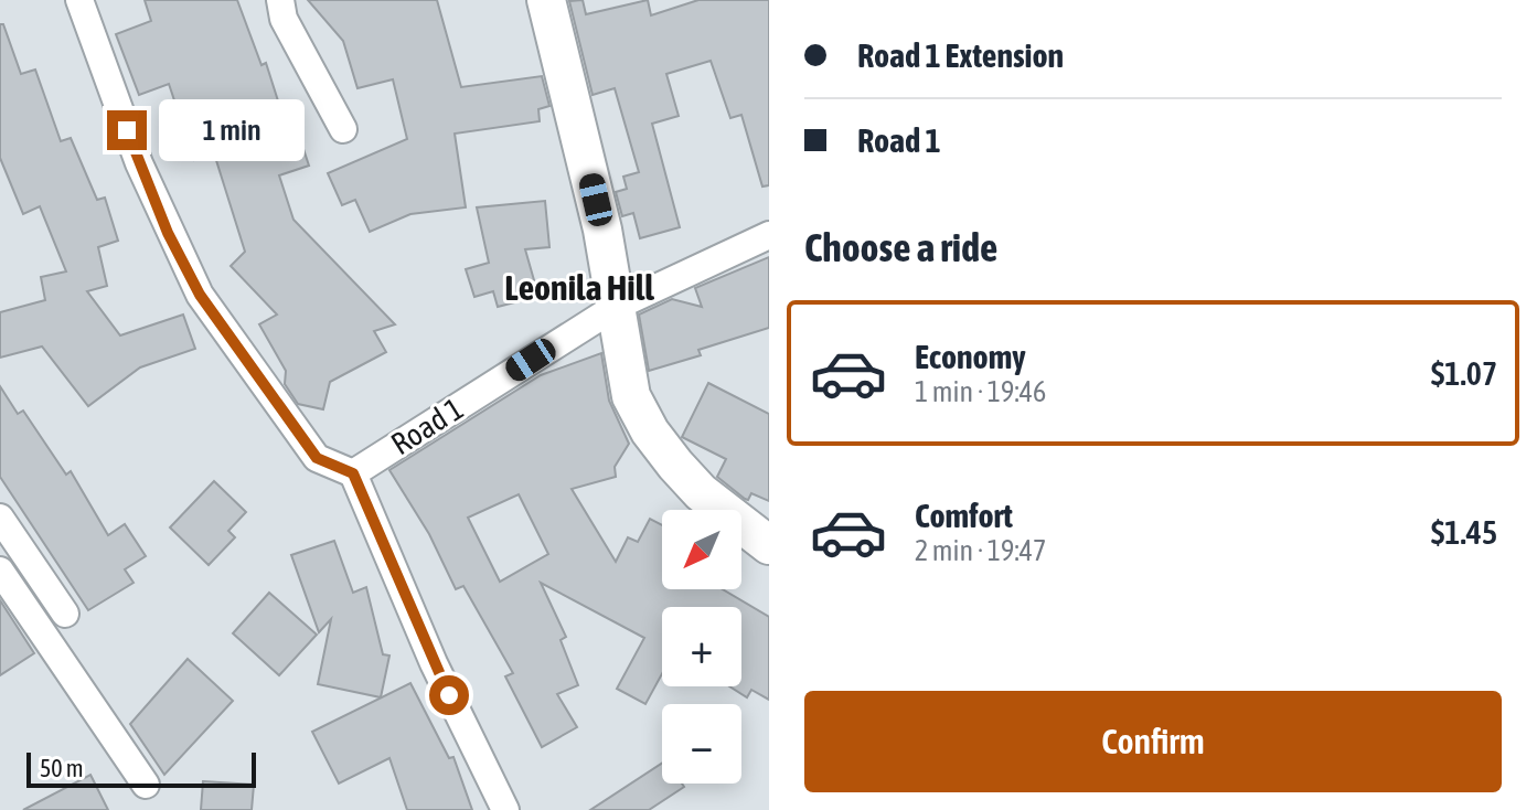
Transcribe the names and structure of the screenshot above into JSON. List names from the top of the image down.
{
  "streets": {
    "street": ["Road 1"]
  },
  "districts": ["Leonila Hill"],
  "scale_bar": "50 m",
  "north": "bottom left",
  "page": {
    "banner": ["Road 1 Extension", "Road 1"],
    "bubble": "1 min",
    "heading": "Choose a ride",
    "list": [
      {
        "name": "Economy",
        "note": "1 min · 19:46",
        "value": "$1.07"
      },
      {
        "name": "Comfort",
        "note": "2 min · 19:47",
        "value": "$1.45"
      }
    ],
    "map_buttons": ["+", "−"],
    "buttons": "Confirm",
    "scale": "50 m"
  }
}
